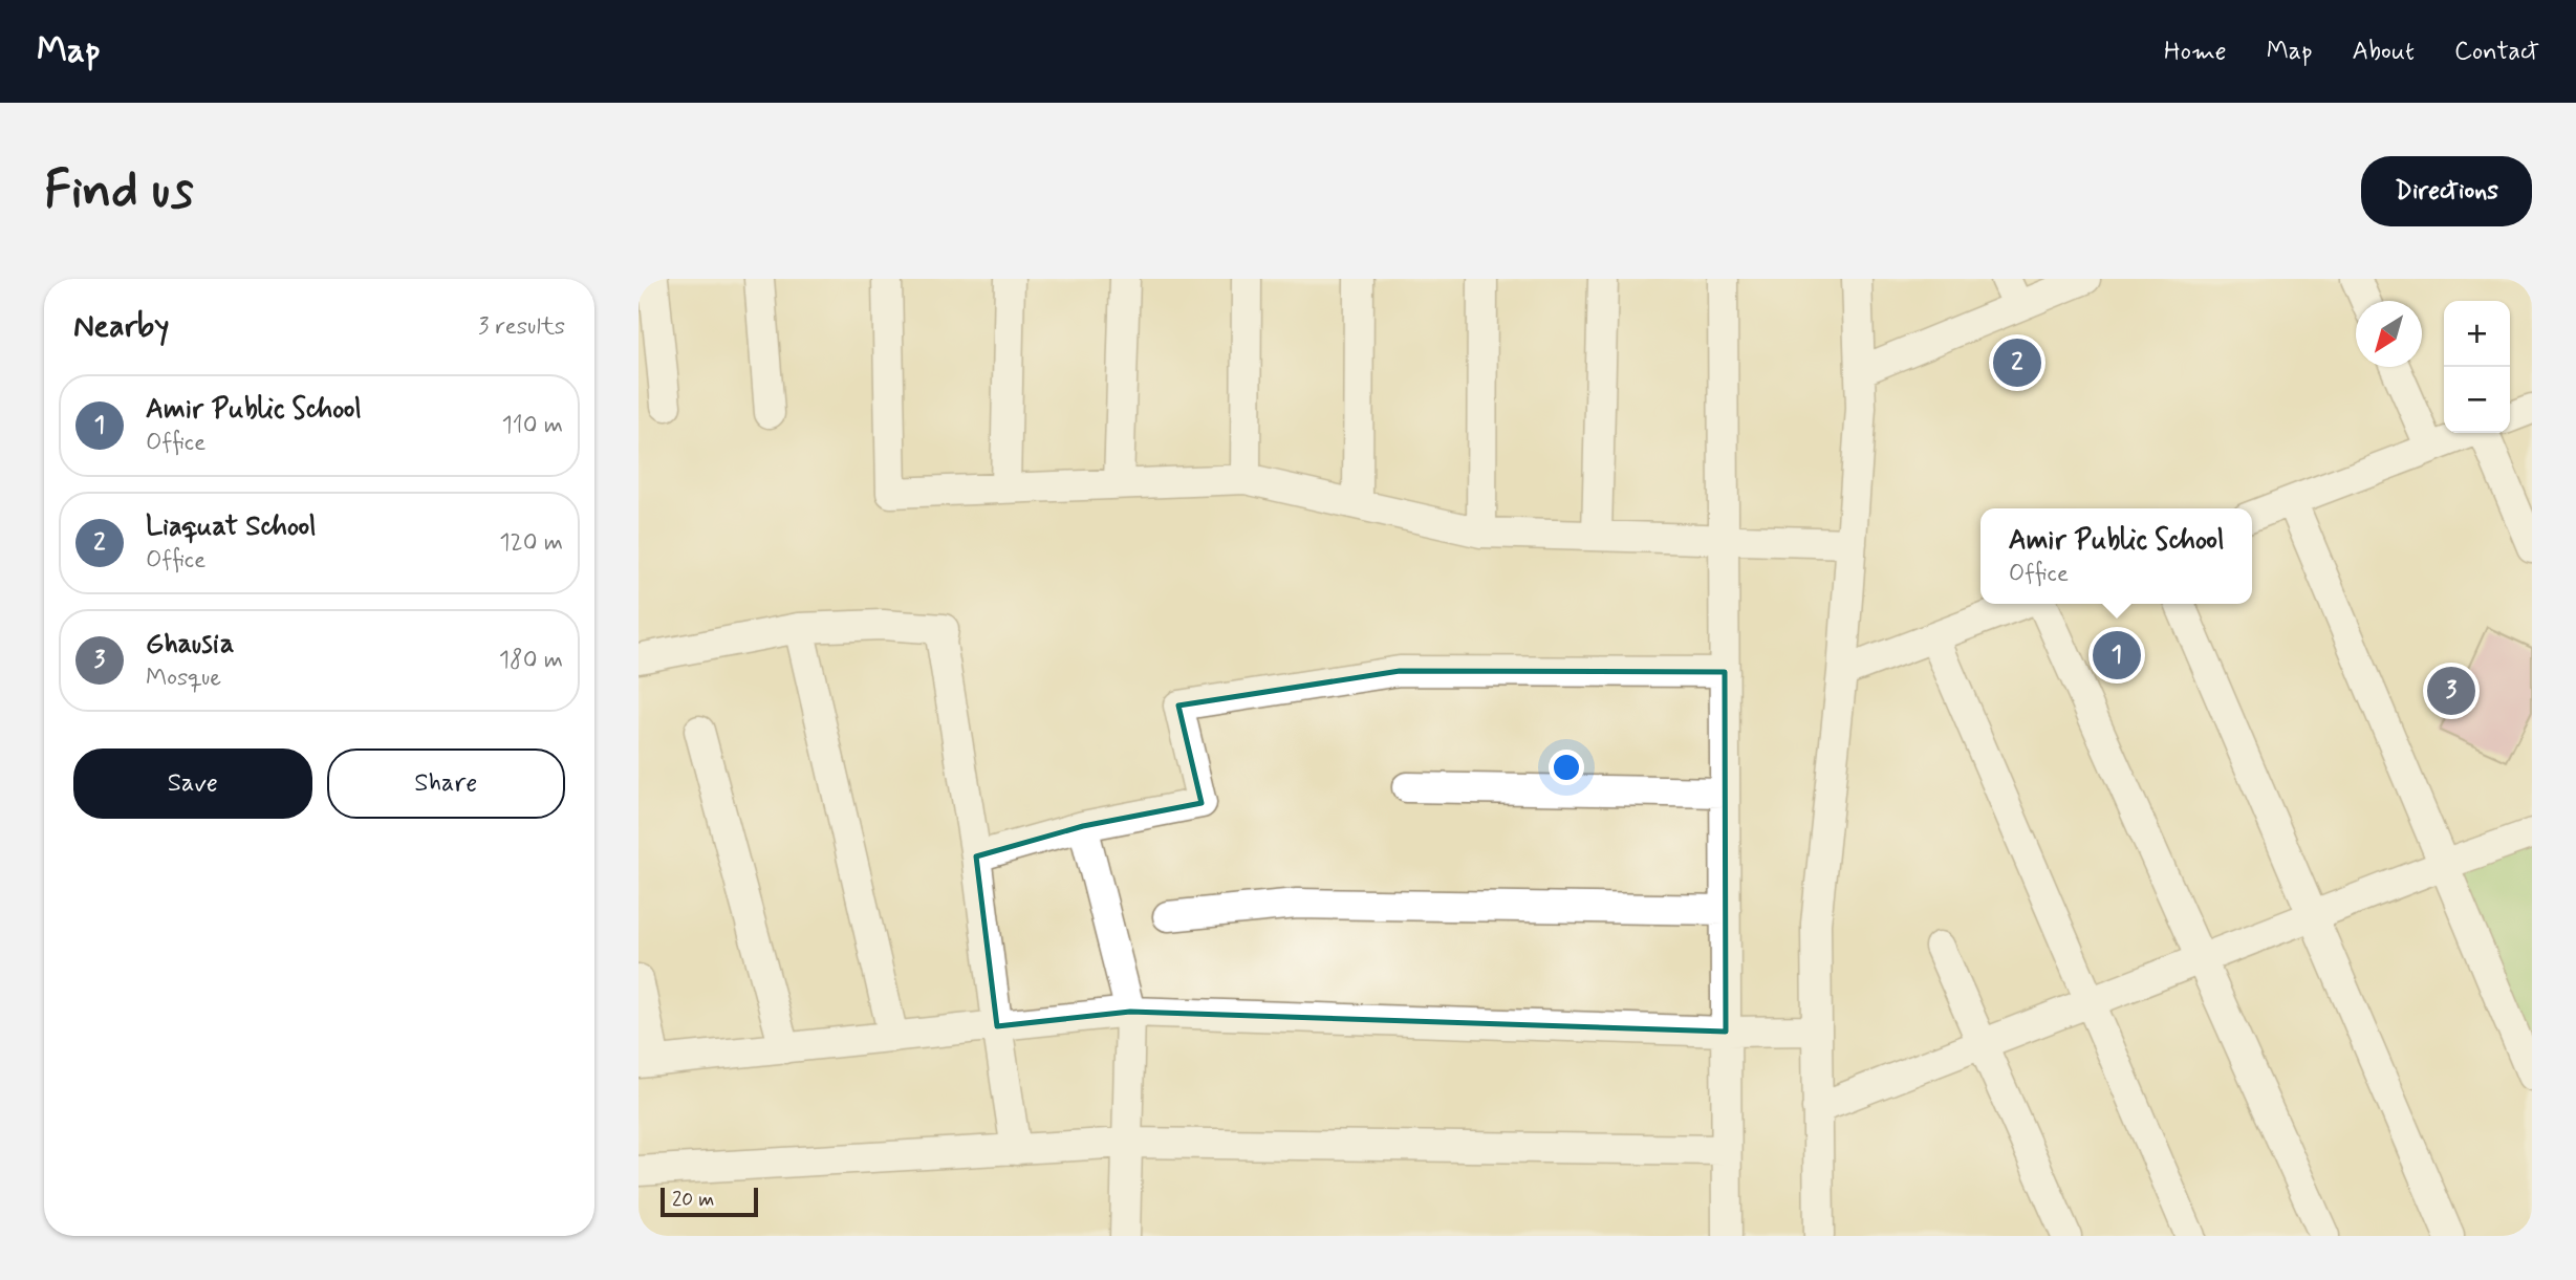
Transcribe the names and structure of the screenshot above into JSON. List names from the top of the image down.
{
  "scale_bar": "20 m",
  "north": "bottom left",
  "page": {
    "header": "Map",
    "nav": [
      "Home",
      "Map",
      "About",
      "Contact"
    ],
    "buttons": [
      "Directions",
      ["Save", "Share"]
    ],
    "title": "Find us",
    "heading": ["Nearby", "3 results"],
    "map_buttons": ["+", "−"],
    "pins": ["2", "1", "3"],
    "list": [
      {
        "mark": "1",
        "name": "Amir Public School",
        "note": "Office",
        "value": "110 m"
      },
      {
        "mark": "2",
        "name": "Liaquat School",
        "note": "Office",
        "value": "120 m"
      },
      {
        "mark": "3",
        "name": "Ghausia",
        "note": "Mosque",
        "value": "180 m"
      }
    ],
    "popup": ["Amir Public School", "Office"],
    "scale": "20 m"
  }
}
